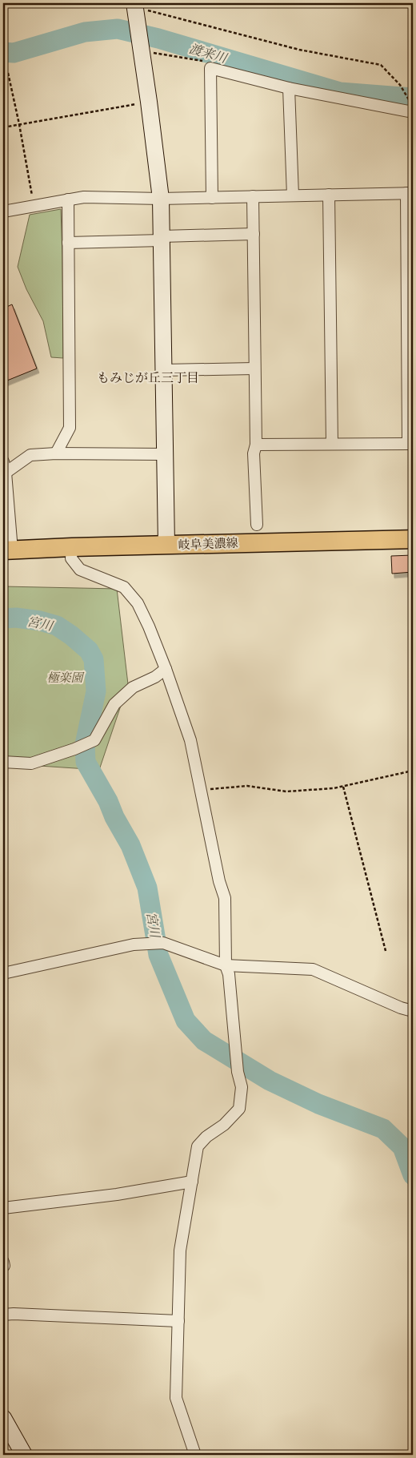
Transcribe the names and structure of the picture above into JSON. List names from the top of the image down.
{
  "streets": {
    "main road": ["岐阜美濃線"]
  },
  "districts": ["もみじが丘三丁目"],
  "water": ["渡来川", "宮川"],
  "parks": ["極楽園"]
}
